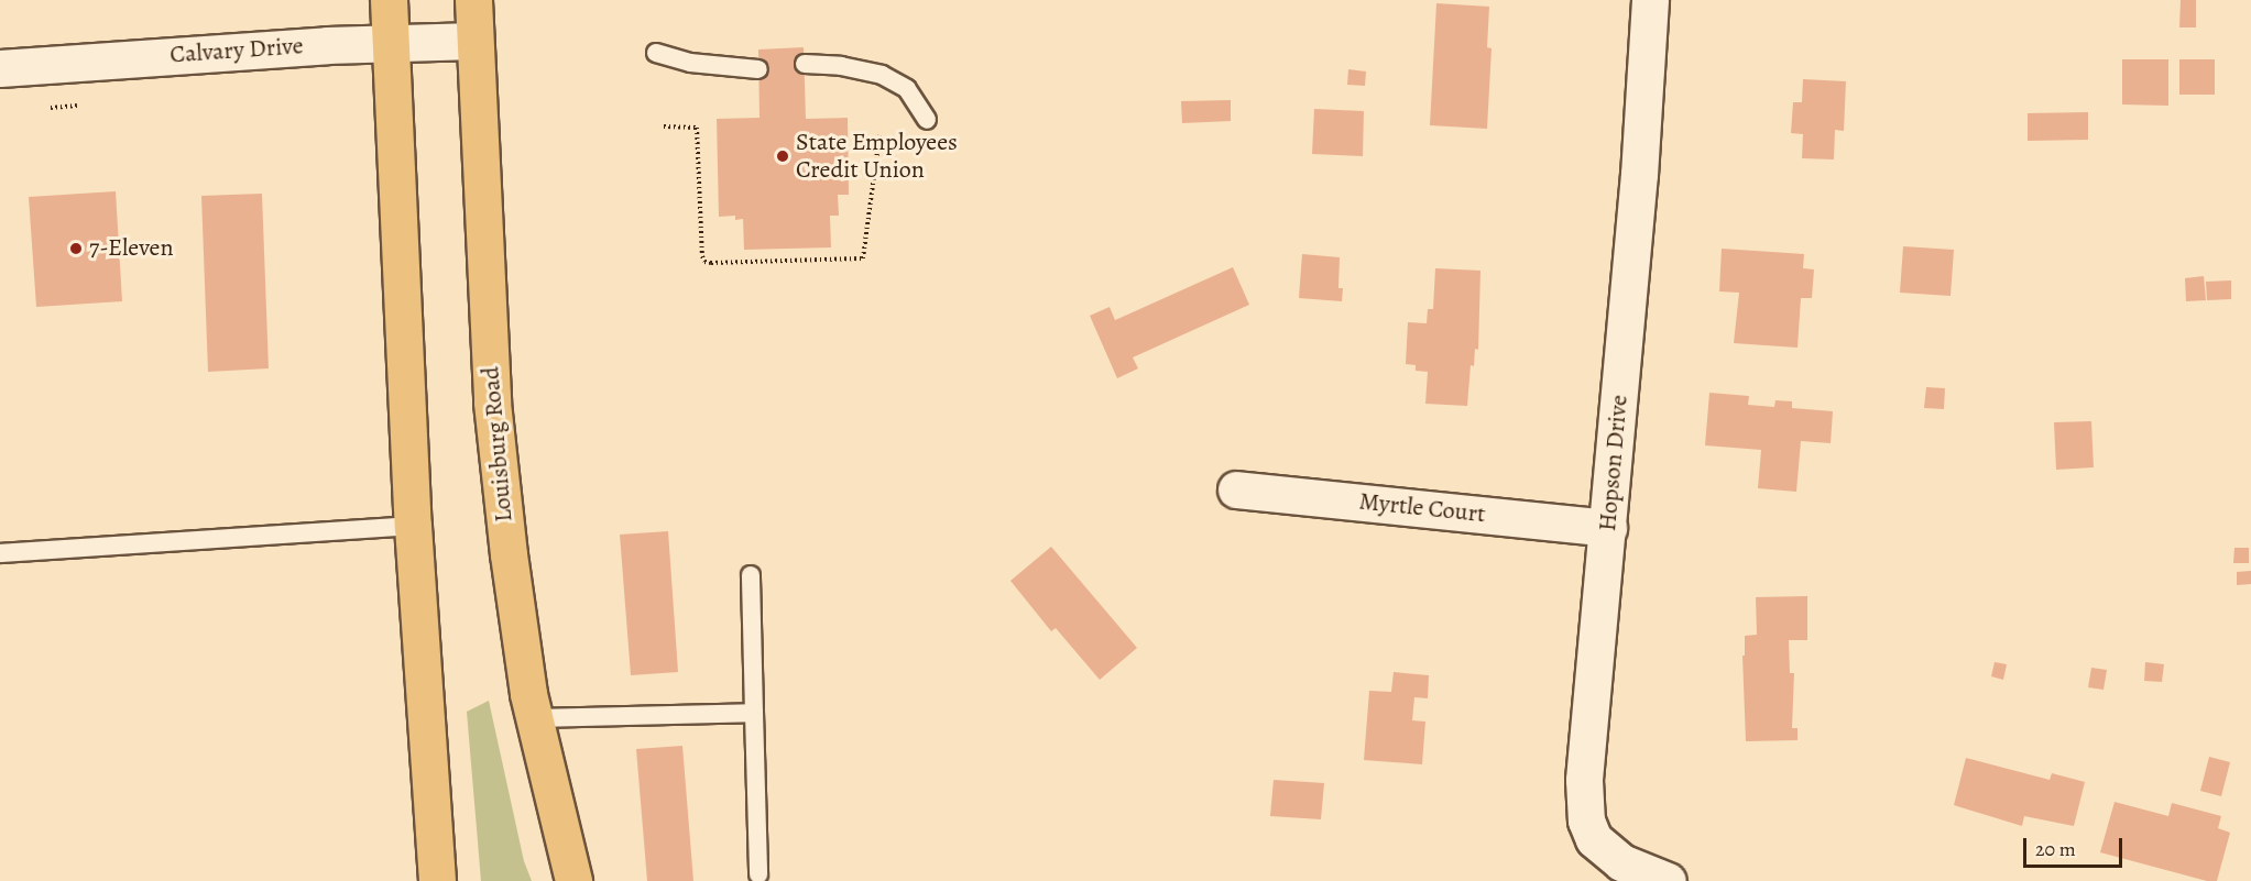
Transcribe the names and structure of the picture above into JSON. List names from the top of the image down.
{
  "streets": {
    "highway": ["Louisburg Road"],
    "street": ["Calvary Drive", "Hopson Drive", "Myrtle Court"]
  },
  "crossings": [
    ["Calvary Drive", "Louisburg Road"],
    ["Hopson Drive", "Myrtle Court"]
  ],
  "places": ["State Employees Credit Union", "7-Eleven"],
  "scale_bar": "20 m"
}
